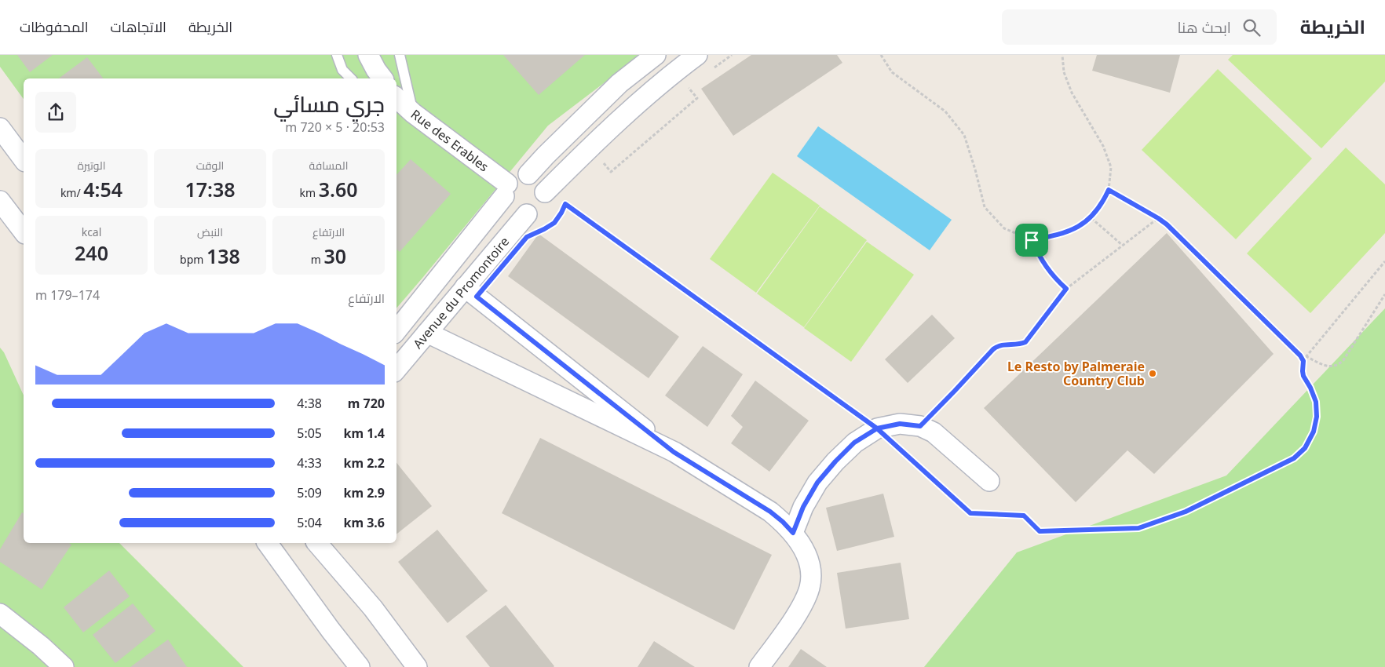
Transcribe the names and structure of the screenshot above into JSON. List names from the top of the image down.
{
  "streets": {
    "street": ["Rue des Erables", "Avenue du Promontoire"]
  },
  "crossings": [
    ["Rue des Erables", "Avenue du Promontoire"]
  ],
  "places": ["Le Resto by Palmeraie Country Club"],
  "page": {
    "header": "الخريطة",
    "search": "ابحث هنا",
    "nav": ["الخريطة", "الاتجاهات", "المحفوظات"],
    "heading": ["جري مسائي", "20:53 · 5 × 720 m"],
    "stats": [
      ["المسافة", "3.60 km"],
      ["الوقت", "17:38"],
      ["الوتيرة", "4:54 /km"],
      ["الارتفاع", "30 m"],
      ["النبض", "138 bpm"],
      ["kcal", "240"]
    ],
    "chart": ["الارتفاع", "174–179 m"],
    "list": [
      {
        "name": "720 m",
        "note": "4:38"
      },
      {
        "name": "1.4 km",
        "note": "5:05"
      },
      {
        "name": "2.2 km",
        "note": "4:33"
      },
      {
        "name": "2.9 km",
        "note": "5:09"
      },
      {
        "name": "3.6 km",
        "note": "5:04"
      }
    ]
  }
}
